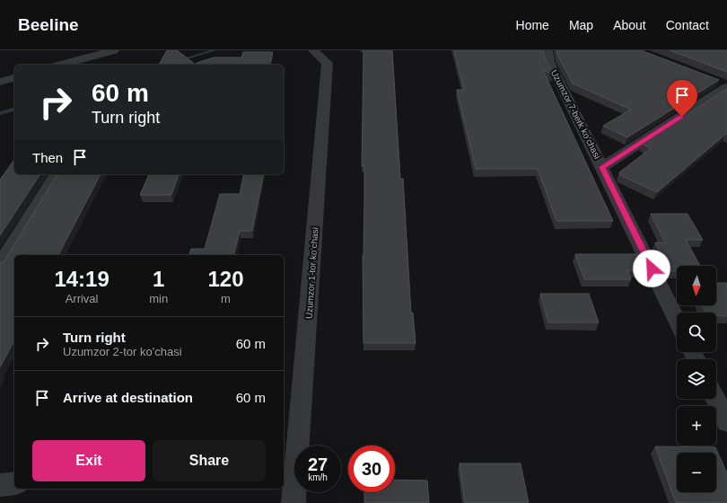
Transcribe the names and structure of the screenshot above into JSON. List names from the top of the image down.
{
  "streets": {
    "street": ["Uzumzor 7-berk ko'chasi", "Uzumzor 1-tor ko‘chasi"]
  },
  "north": "bottom",
  "page": {
    "header": "Beeline",
    "nav": [
      "Home",
      "Map",
      "About",
      "Contact"
    ],
    "turn": ["60 m", "Turn right"],
    "then": "Then",
    "eta": [
      "14:19",
      "Arrival",
      "1",
      "min",
      "120",
      "m"
    ],
    "map_buttons": ["+", "−"],
    "list": [
      {
        "name": "Turn right",
        "note": "Uzumzor 2-tor ko'chasi",
        "value": "60 m"
      },
      {
        "name": "Arrive at destination",
        "value": "60 m"
      }
    ],
    "buttons": ["Exit", "Share"],
    "speed": "27 km/h",
    "limit": "30"
  }
}
